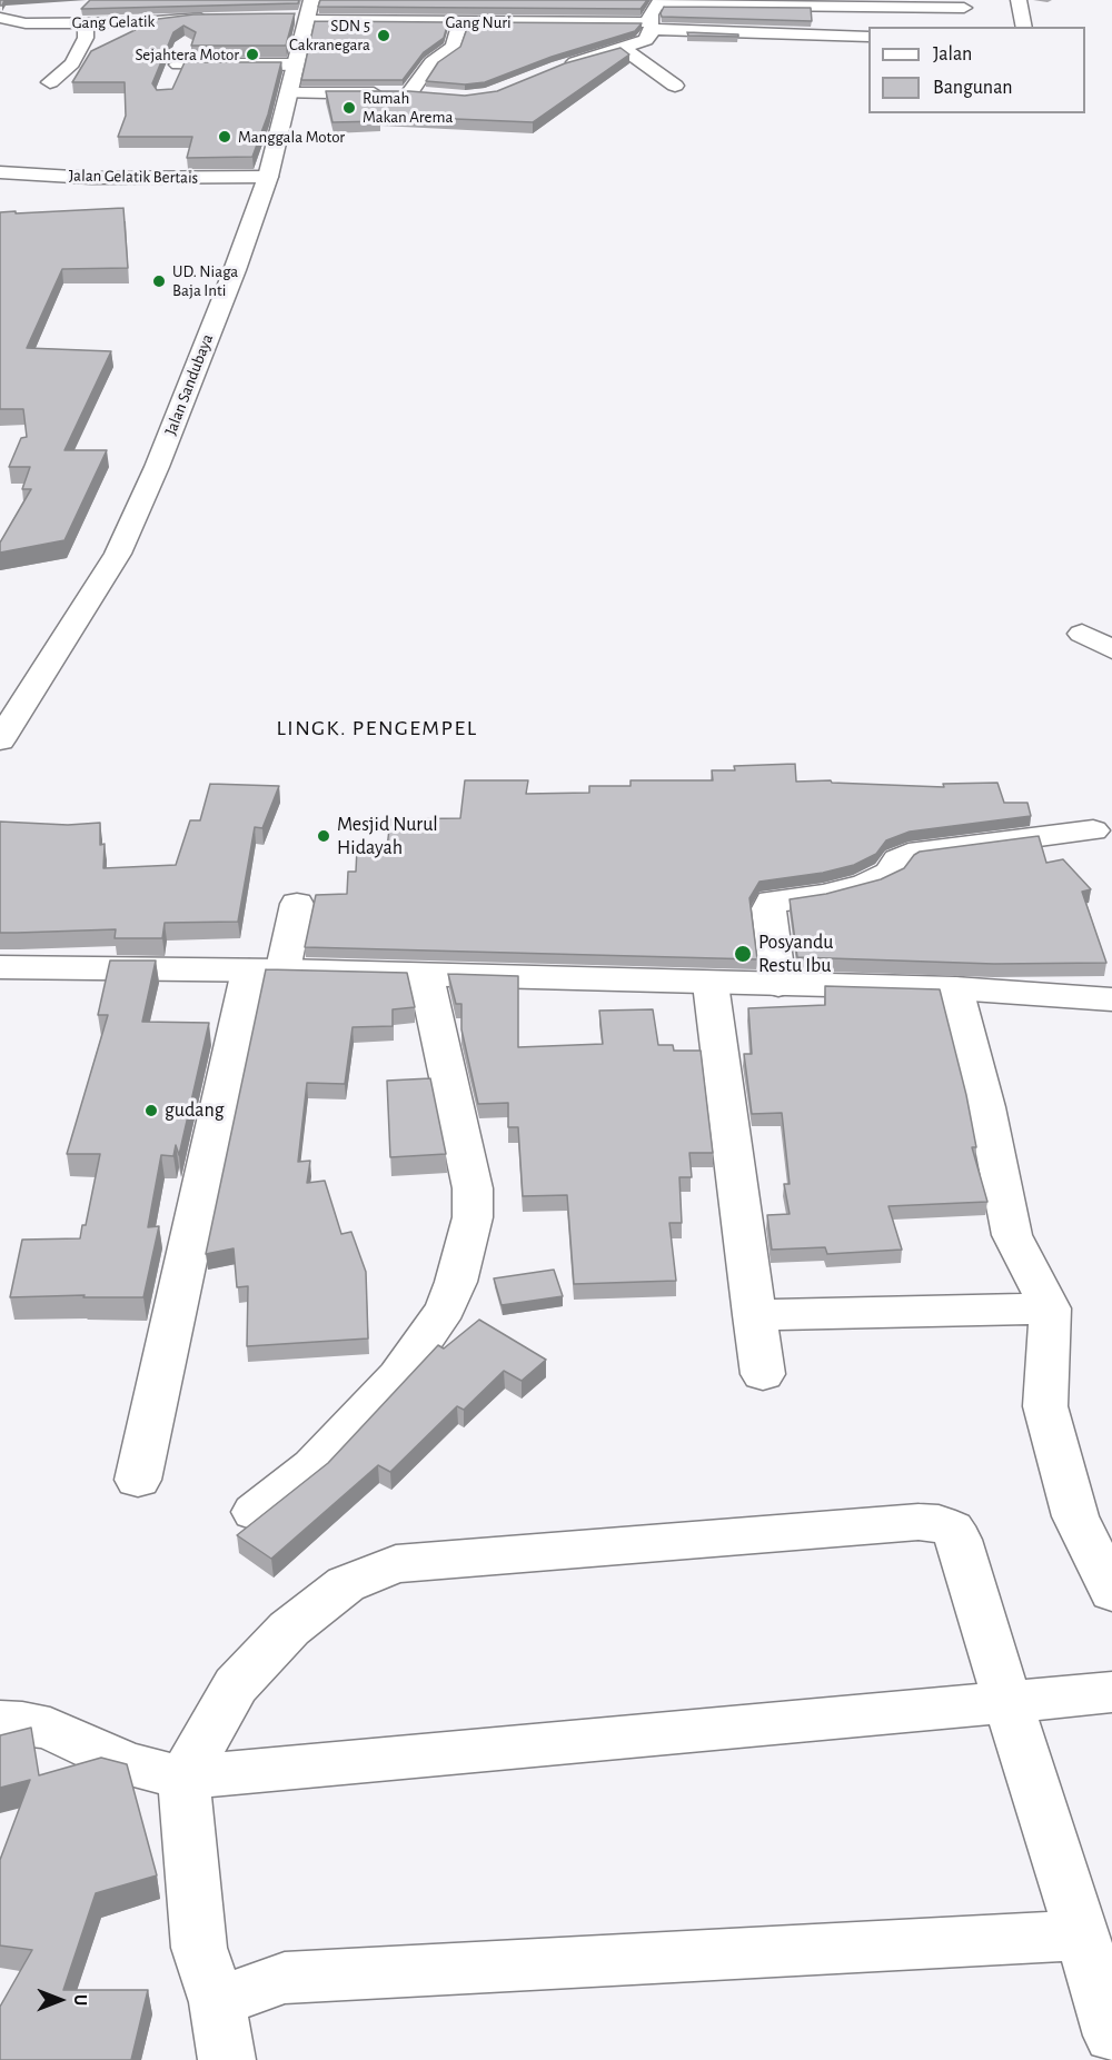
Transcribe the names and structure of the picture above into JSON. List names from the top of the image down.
{
  "streets": {
    "main road": [
      "Gang Gelatik",
      "Gang Nuri",
      "Jalan Gelatik Bertais",
      "Jalan Sandubaya"
    ]
  },
  "crossings": [
    ["Gang Nuri", "Jalan Sandubaya"],
    ["Jalan Gelatik Bertais", "Jalan Sandubaya"]
  ],
  "districts": ["LINGK. PENGEMPEL"],
  "places": [
    "SDN 5 Cakranegara",
    "Sejahtera Motor",
    "Rumah Makan Arema",
    "Manggala Motor",
    "UD. Niaga Baja Inti",
    "Mesjid Nurul Hidayah",
    "Posyandu Restu Ibu",
    "gudang"
  ],
  "legend": ["Jalan", "Bangunan"],
  "north": "right"
}
